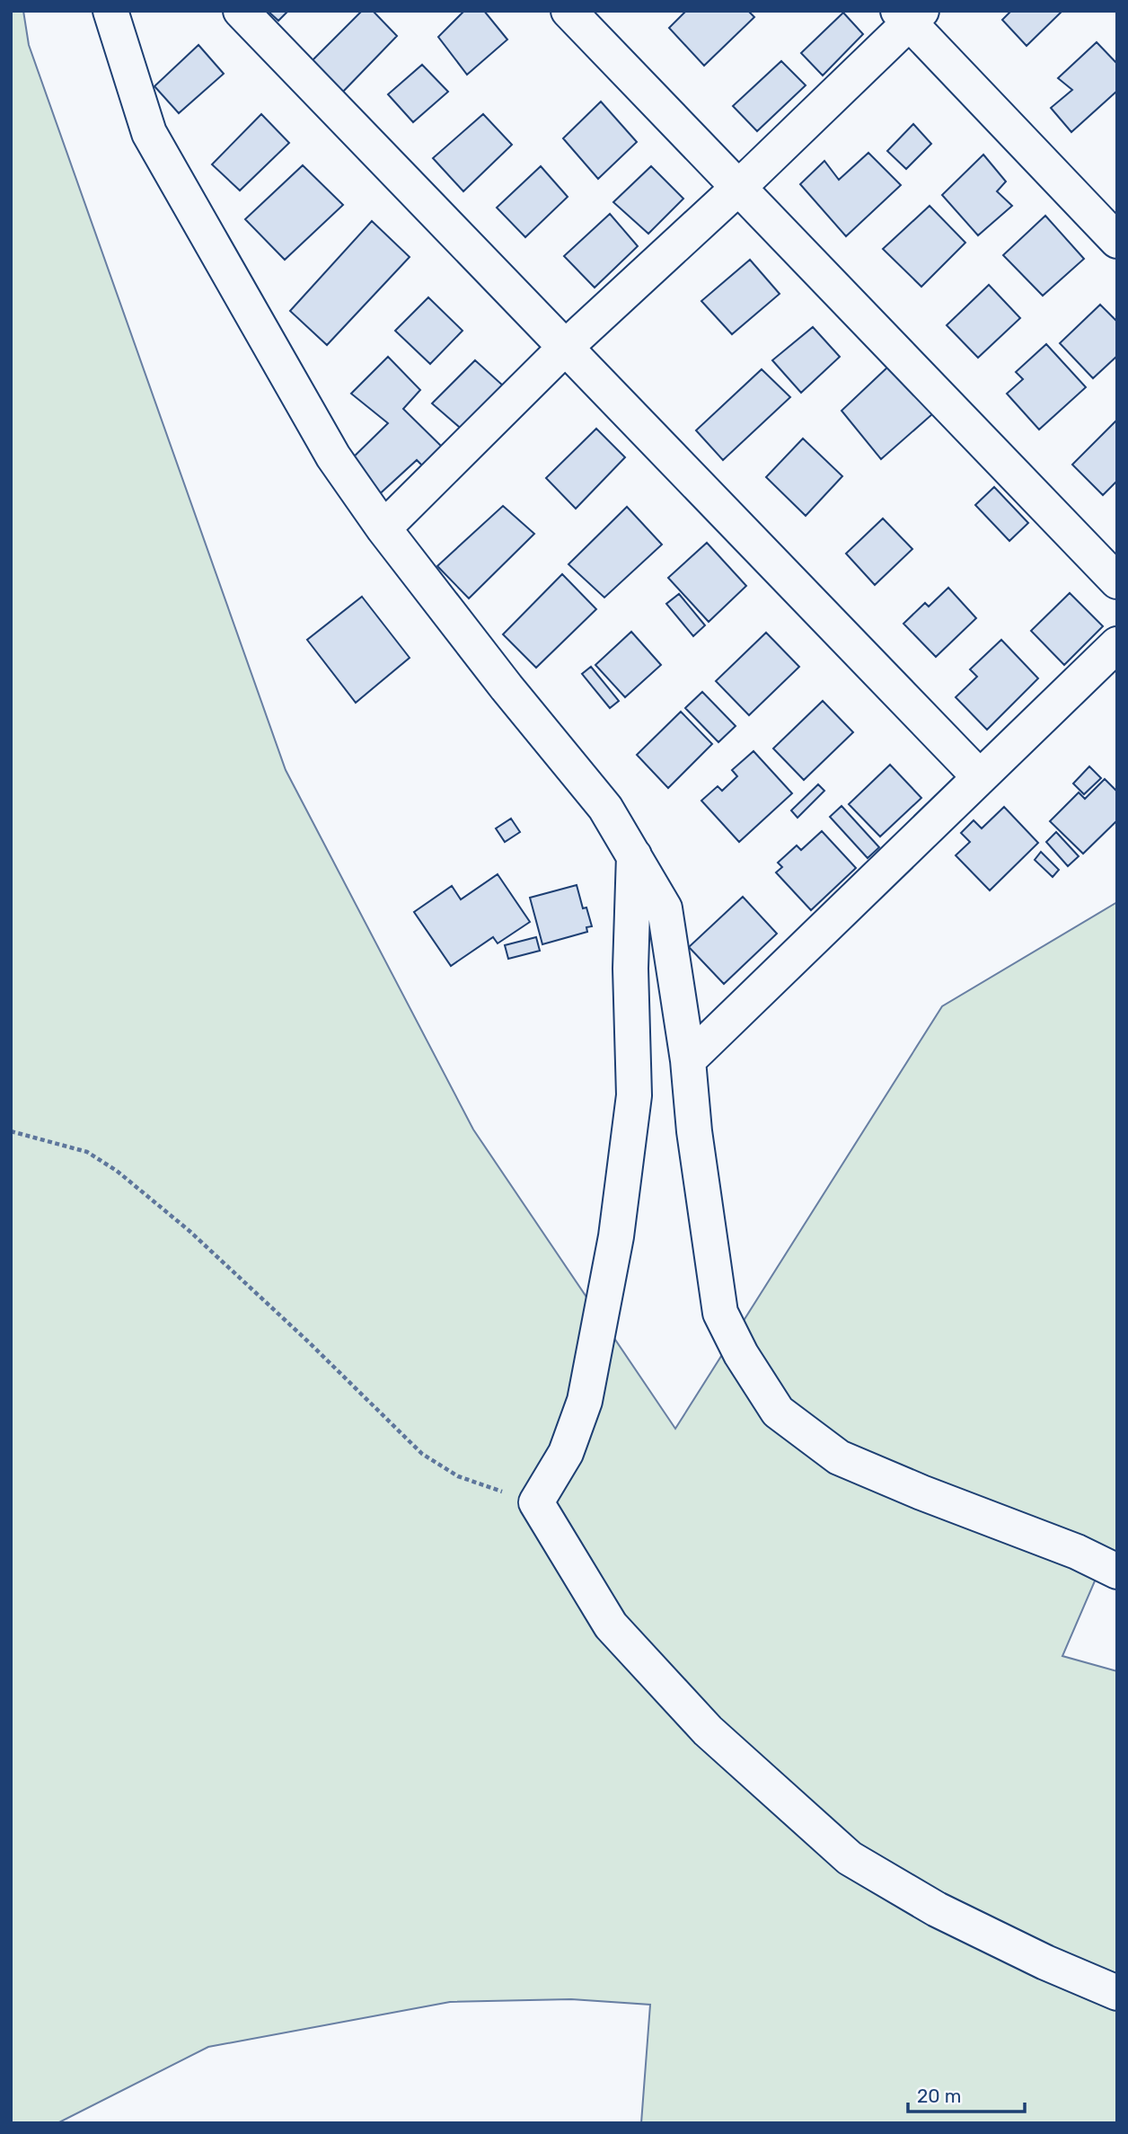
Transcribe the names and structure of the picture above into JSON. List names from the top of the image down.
{
  "scale_bar": "20 m"
}
